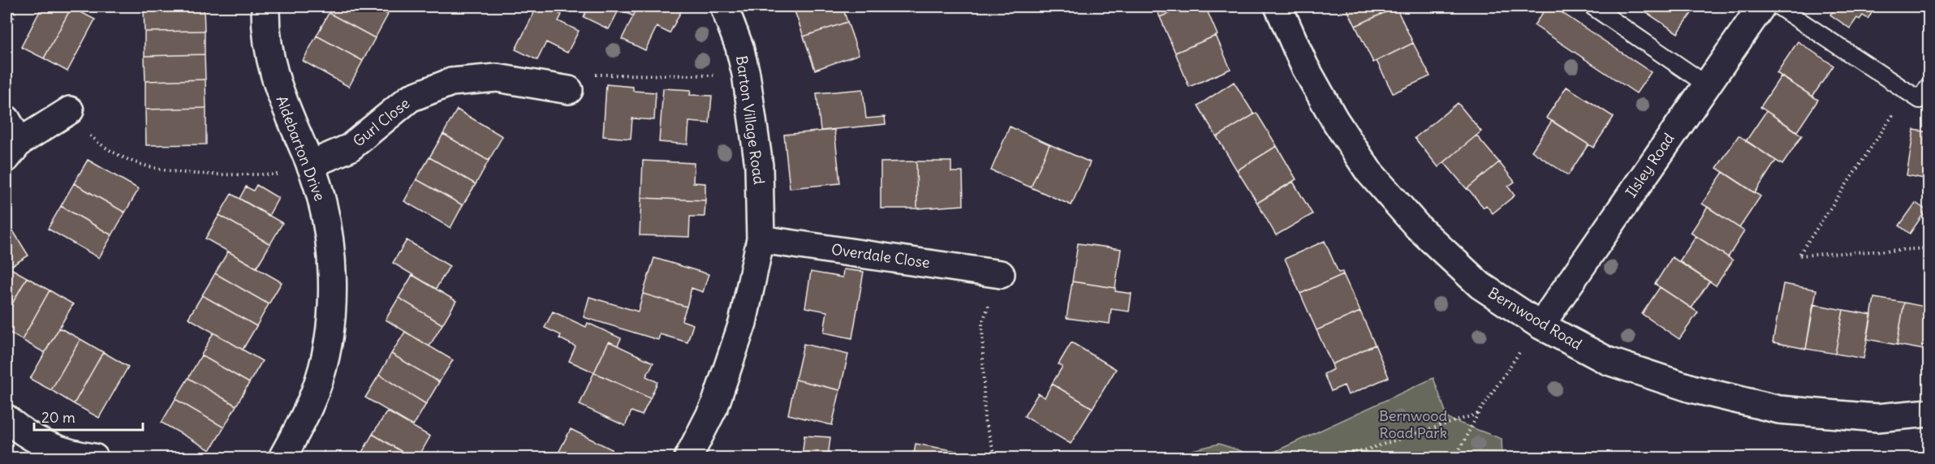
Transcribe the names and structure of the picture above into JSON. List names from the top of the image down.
{
  "streets": {
    "street": [
      "Barton Village Road",
      "Gurl Close",
      "Aldebarton Drive",
      "Ilsley Road",
      "Overdale Close",
      "Bernwood Road"
    ]
  },
  "crossings": [
    ["Barton Village Road", "Overdale Close"],
    ["Gurl Close", "Aldebarton Drive"],
    ["Ilsley Road", "Bernwood Road"]
  ],
  "parks": ["Bernwood Road Park"],
  "scale_bar": "20 m"
}
